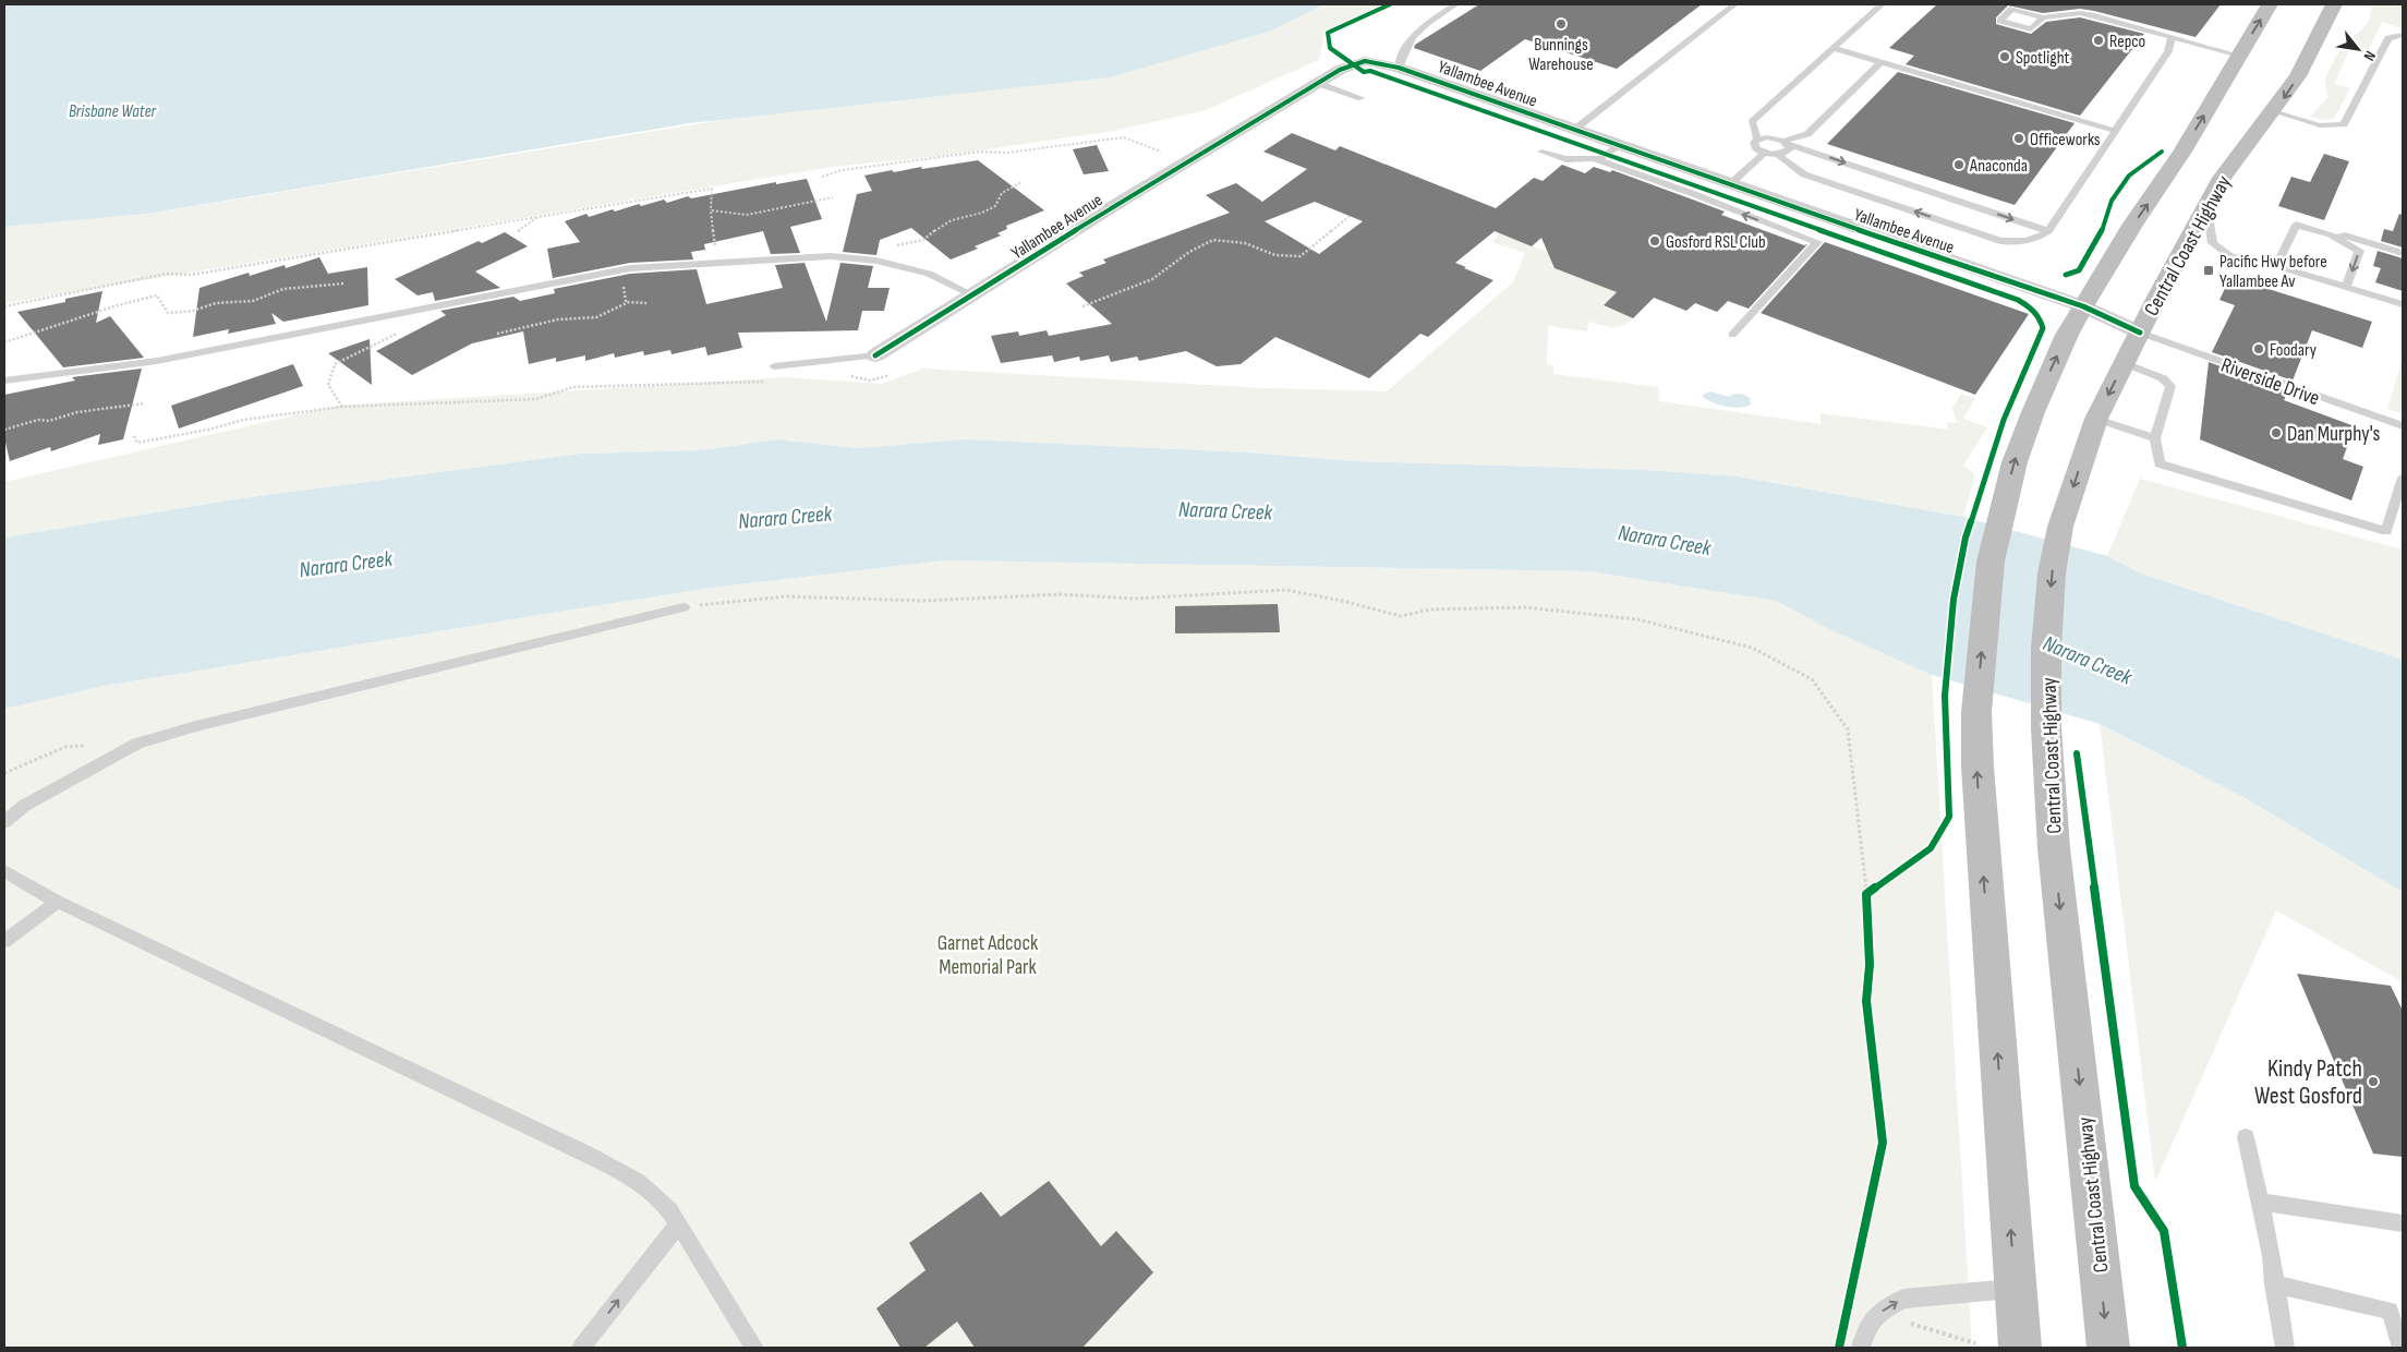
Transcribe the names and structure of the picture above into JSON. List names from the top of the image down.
{
  "streets": {
    "highway": ["Central Coast Highway"],
    "street": ["Yallambee Avenue"],
    "lane": ["Riverside Drive"]
  },
  "crossings": [
    ["Yallambee Avenue", "Central Coast Highway"],
    ["Yallambee Avenue", "Riverside Drive"],
    ["Central Coast Highway", "Riverside Drive"]
  ],
  "water": ["Brisbane Water", "Narara Creek"],
  "parks": ["Garnet Adcock Memorial Park"],
  "places": {
    "other": [
      "Bunnings Warehouse",
      "Repco",
      "Spotlight",
      "Officeworks",
      "Anaconda",
      "Gosford RSL Club",
      "Foodary",
      "Dan Murphy's",
      "Kindy Patch West Gosford"
    ],
    "transit": ["Pacific Hwy before Yallambee Av"]
  },
  "north": "bottom right"
}
